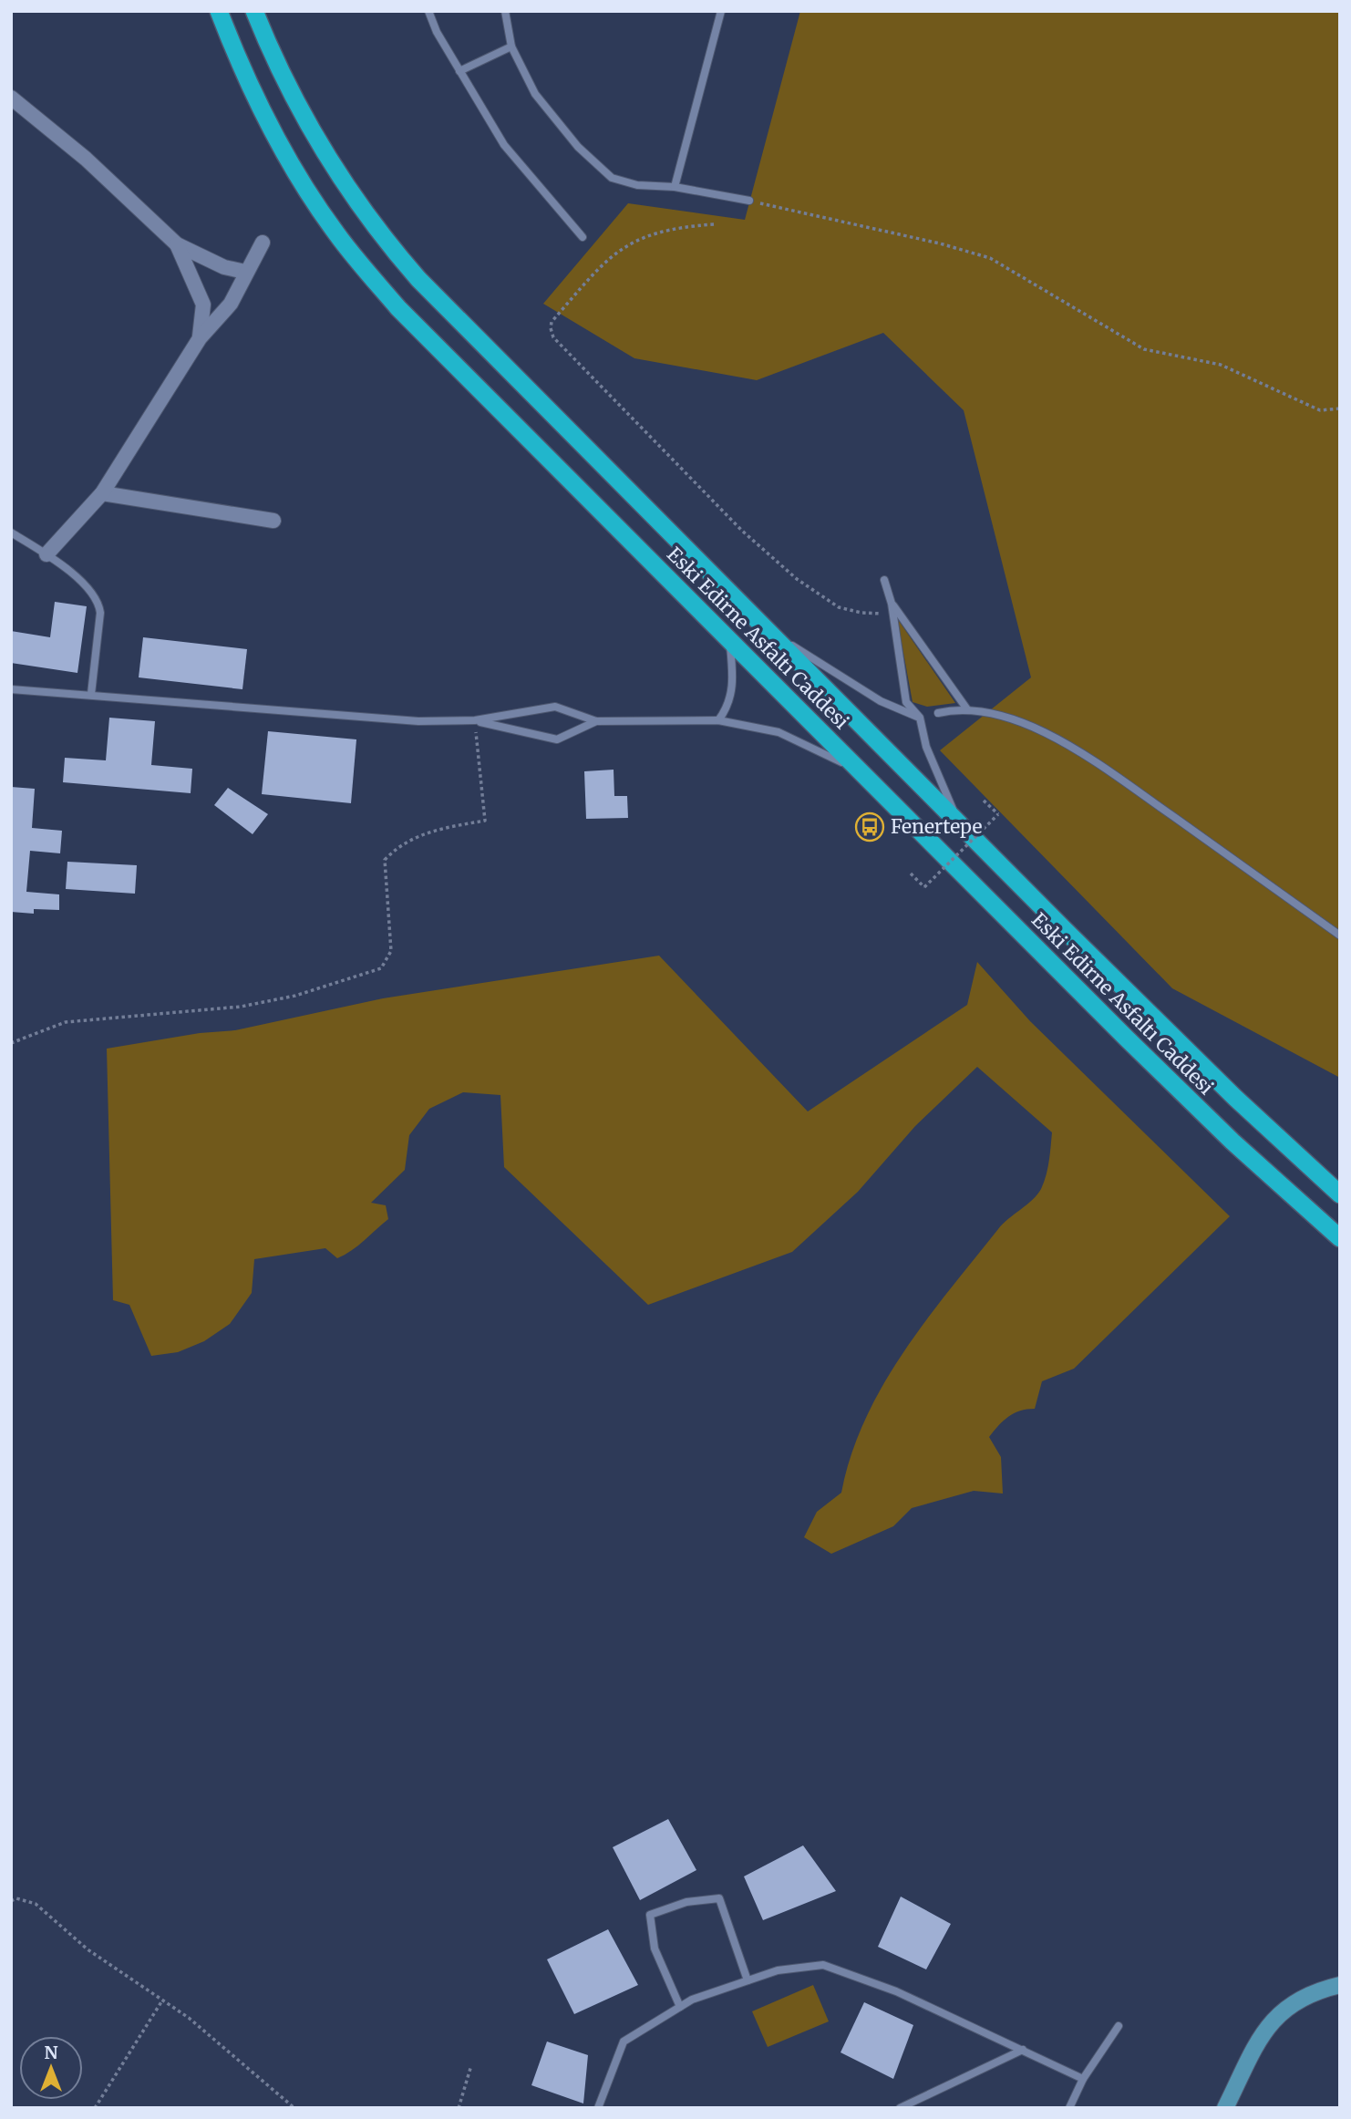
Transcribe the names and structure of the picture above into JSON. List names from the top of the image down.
{
  "streets": {
    "highway": ["Eski Edirne Asfaltı Caddesi"]
  },
  "places": {
    "bus stop": ["Fenertepe"]
  },
  "north": "top"
}
